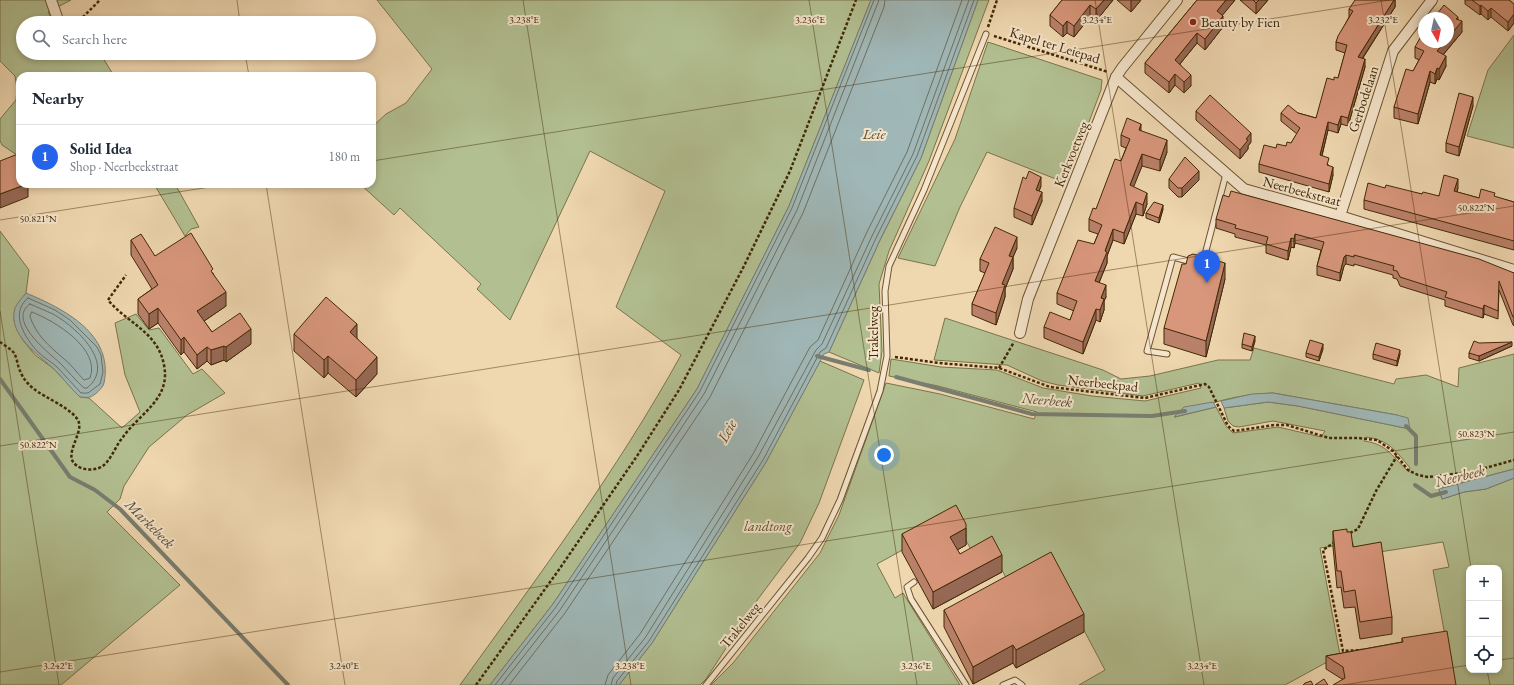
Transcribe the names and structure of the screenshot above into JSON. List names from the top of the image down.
{
  "streets": {
    "street": ["Gerbodelaan", "Kerkvoetweg", "Neerbeekstraat"],
    "lane": ["Trakelweg"],
    "path": ["Kapel ter Leiepad", "Neerbeekpad"]
  },
  "crossings": [
    ["Kapel ter Leiepad", "Kerkvoetweg"],
    ["Kapel ter Leiepad", "Neerbeekstraat"],
    ["Kapel ter Leiepad", "Trakelweg"],
    ["Gerbodelaan", "Neerbeekstraat"],
    ["Kerkvoetweg", "Neerbeekstraat"],
    ["Trakelweg", "Neerbeekpad"]
  ],
  "water": ["Leie", "Neerbeek", "Markebeek"],
  "parks": ["landtong"],
  "places": ["Beauty by Fien"],
  "north": "bottom",
  "page": {
    "search": "Search here",
    "heading": "Nearby",
    "list": [
      {
        "mark": "1",
        "name": "Solid Idea",
        "note": "Shop · Neerbeekstraat",
        "value": "180 m"
      }
    ],
    "pins": "1",
    "map_buttons": ["+", "−"]
  },
  "coordinates": [
    "3.238°E",
    "3.234°E",
    "3.236°E",
    "3.232°E",
    "50.822°N",
    "50.821°N",
    "50.823°N",
    "3.242°E",
    "3.240°E"
  ]
}
